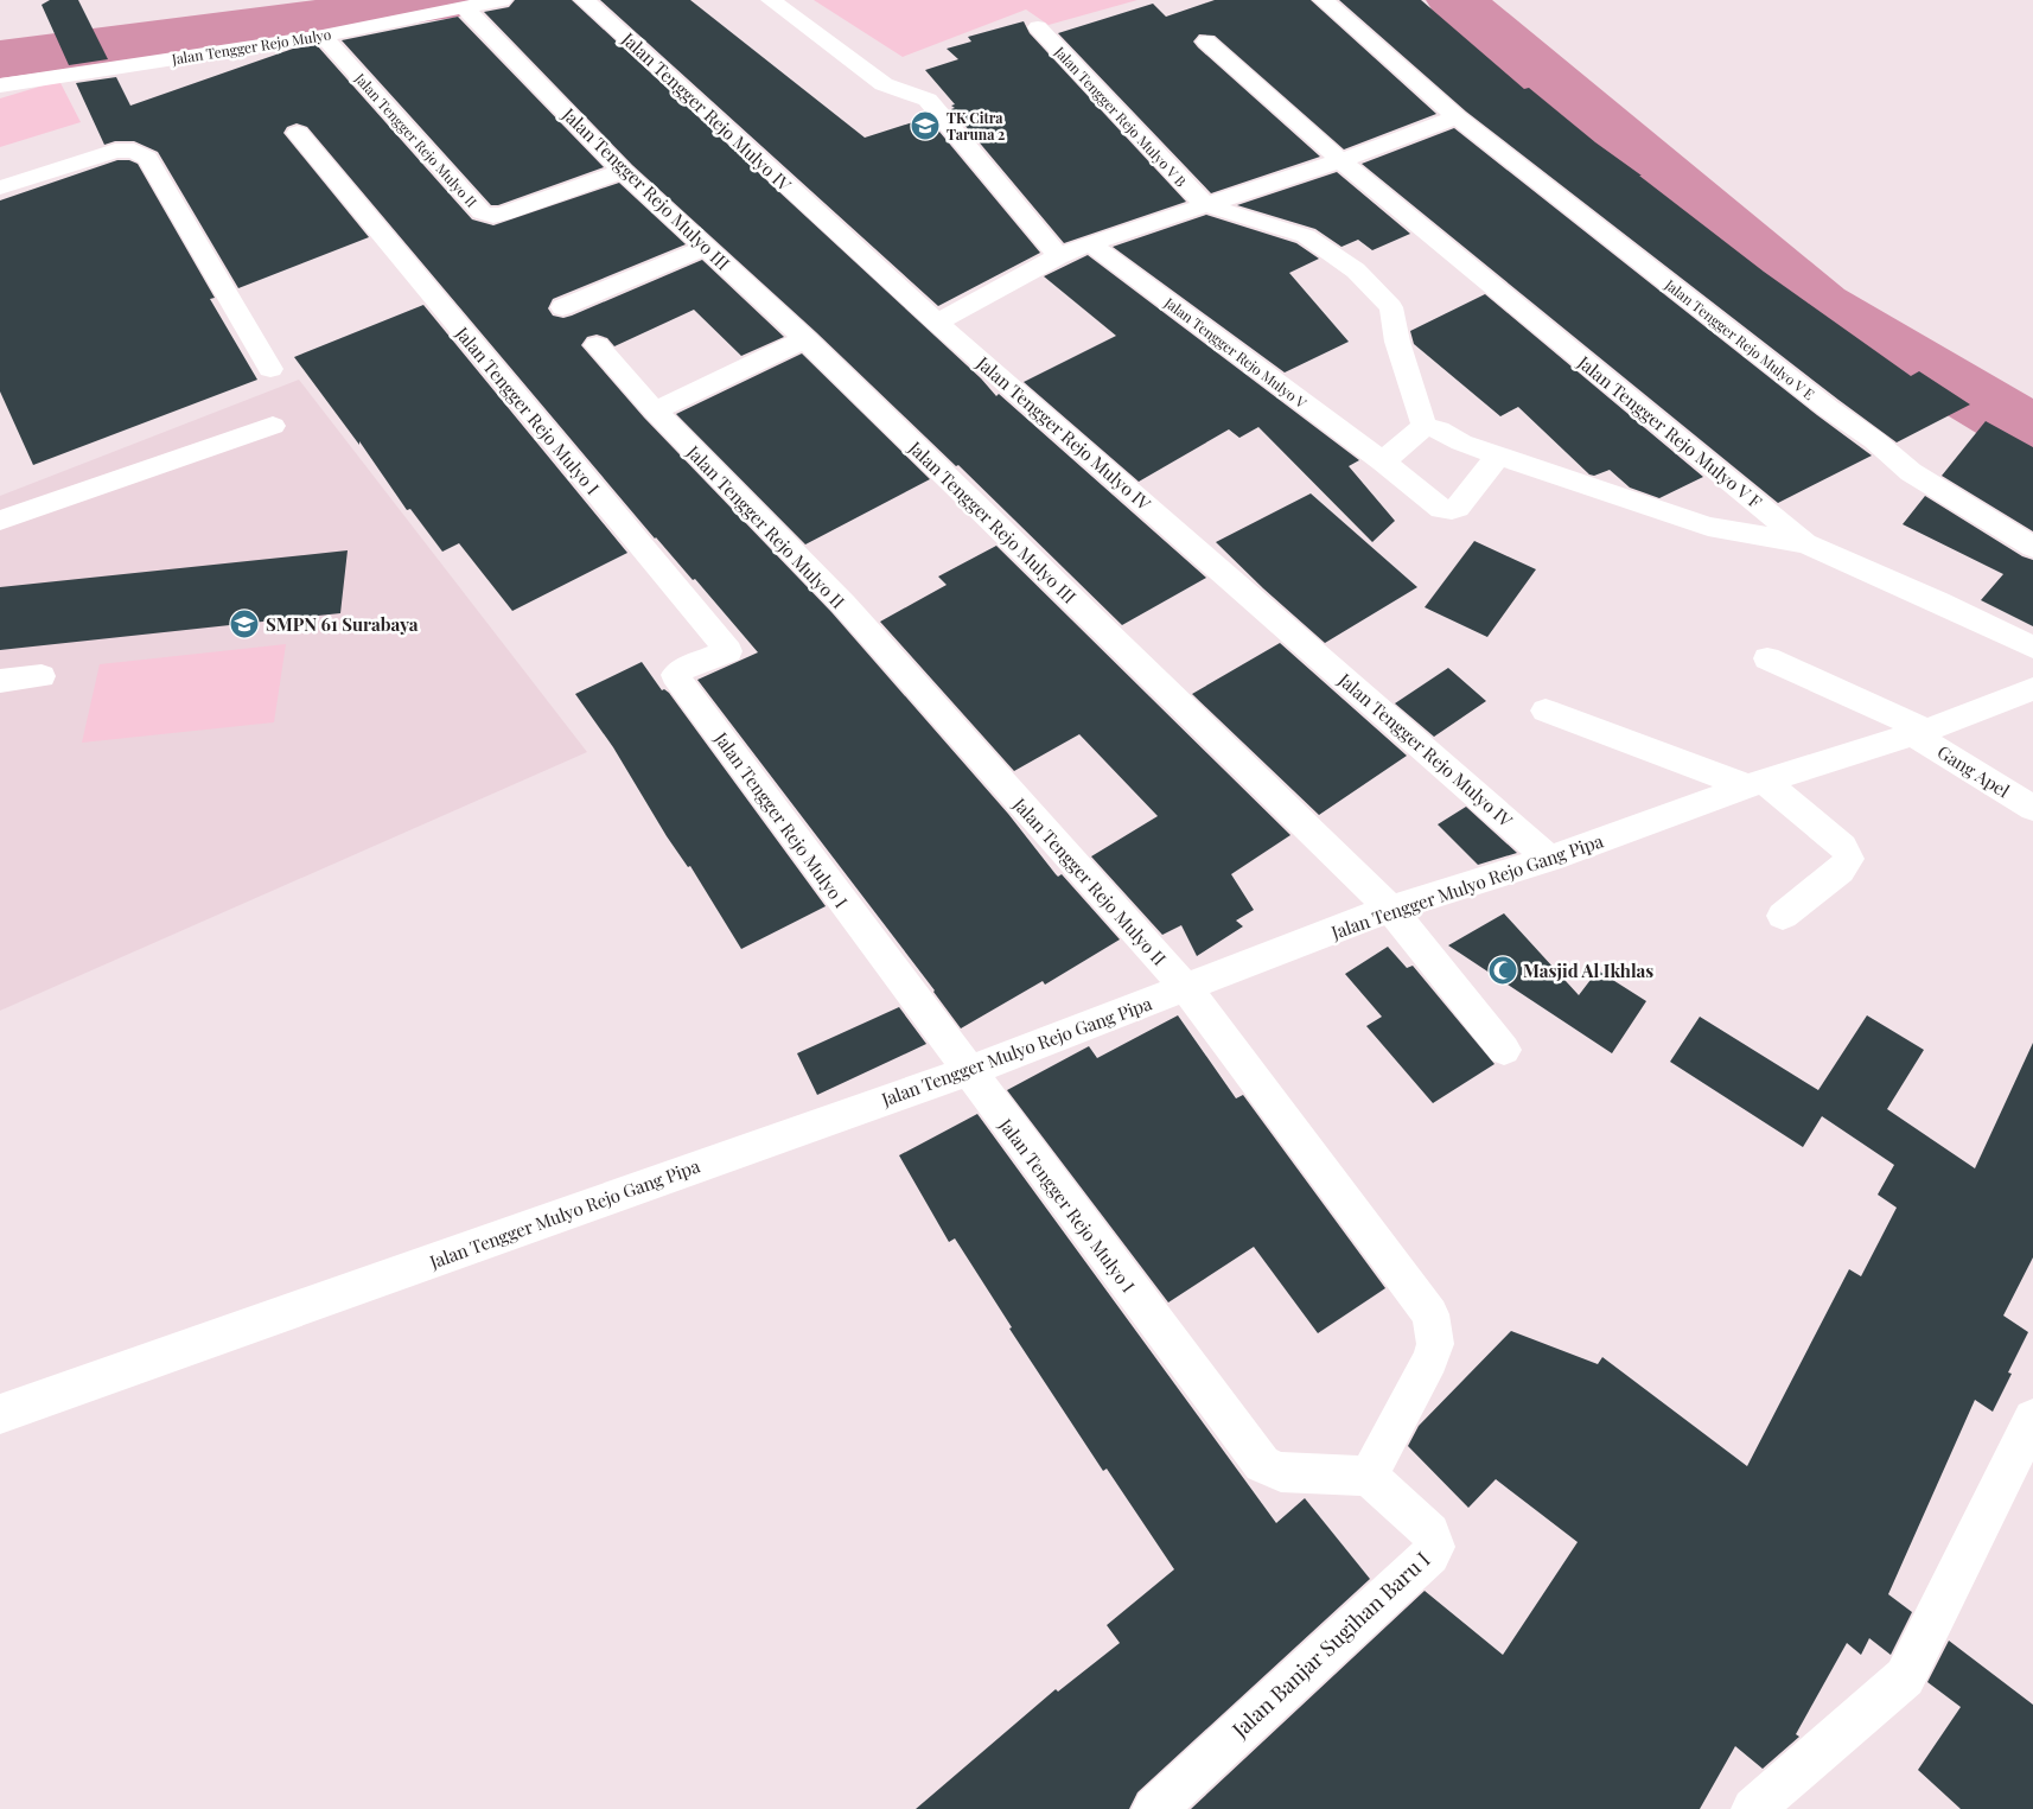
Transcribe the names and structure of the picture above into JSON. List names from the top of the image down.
{
  "streets": {
    "street": [
      "Jalan Tengger Rejo Mulyo",
      "Jalan Tengger Rejo Mulyo IV",
      "Jalan Tengger Rejo Mulyo V B",
      "Jalan Tengger Rejo Mulyo II",
      "Jalan Tengger Rejo Mulyo III",
      "Jalan Tengger Rejo Mulyo V E",
      "Jalan Tengger Rejo Mulyo V",
      "Jalan Tengger Rejo Mulyo I",
      "Jalan Tengger Rejo Mulyo V F",
      "Gang Apel",
      "Jalan Tengger Mulyo Rejo Gang Pipa",
      "Jalan Banjar Sugihan Baru I"
    ]
  },
  "crossings": [
    ["Jalan Tengger Rejo Mulyo", "Jalan Tengger Rejo Mulyo II"],
    ["Jalan Tengger Rejo Mulyo", "Jalan Tengger Rejo Mulyo III"],
    ["Jalan Tengger Rejo Mulyo IV", "Jalan Tengger Mulyo Rejo Gang Pipa"],
    ["Jalan Tengger Rejo Mulyo II", "Jalan Tengger Rejo Mulyo III"],
    ["Jalan Tengger Rejo Mulyo II", "Jalan Tengger Rejo Mulyo I"],
    ["Jalan Tengger Rejo Mulyo II", "Jalan Tengger Mulyo Rejo Gang Pipa"],
    ["Jalan Tengger Rejo Mulyo II", "Jalan Banjar Sugihan Baru I"],
    ["Jalan Tengger Rejo Mulyo III", "Jalan Tengger Mulyo Rejo Gang Pipa"],
    ["Jalan Tengger Rejo Mulyo I", "Jalan Tengger Mulyo Rejo Gang Pipa"],
    ["Jalan Tengger Rejo Mulyo I", "Jalan Banjar Sugihan Baru I"],
    ["Gang Apel", "Jalan Tengger Mulyo Rejo Gang Pipa"]
  ],
  "places": {
    "school or university": ["TK Citra Taruna 2", "SMPN 61 Surabaya"],
    "mosque": ["Masjid Al Ikhlas"]
  }
}
